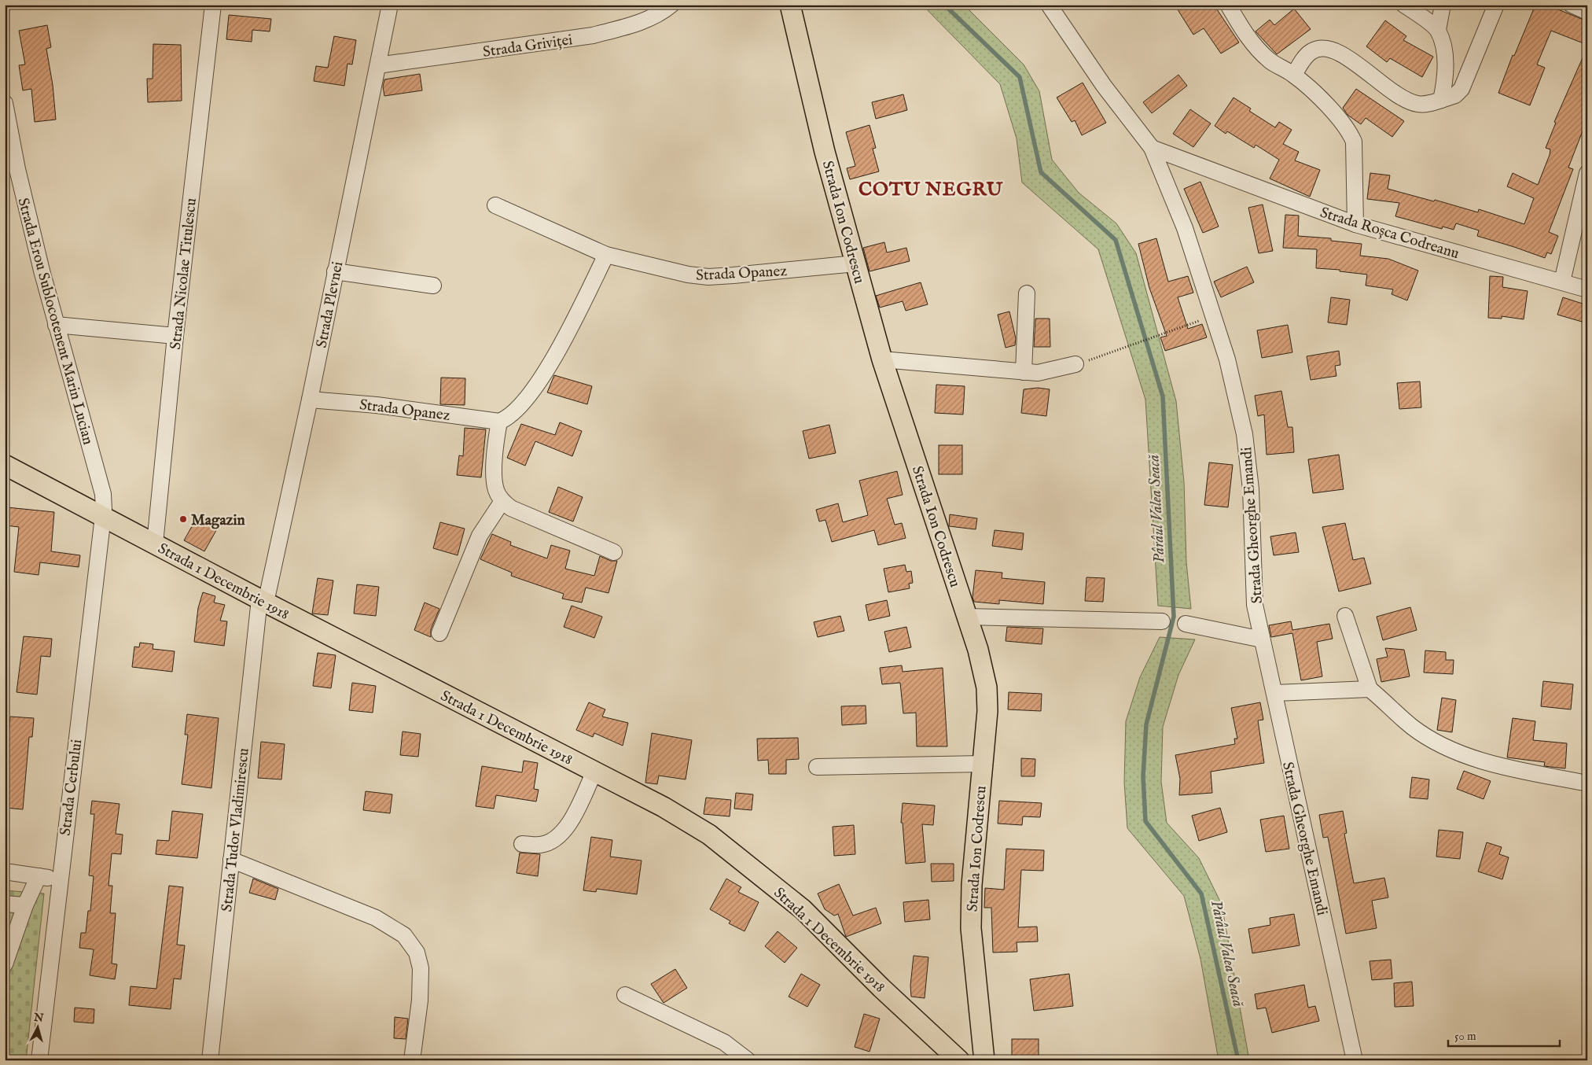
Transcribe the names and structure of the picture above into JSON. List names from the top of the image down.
{
  "streets": {
    "main road": ["Strada Ion Codrescu", "Strada 1 Decembrie 1918"],
    "street": [
      "Strada Griviței",
      "Strada Roșca Codreanu",
      "Strada Opanez",
      "Strada Nicolae Titulescu",
      "Strada Plevnei",
      "Strada Erou Sublocotenent Marin Lucian",
      "Strada Gheorghe Emandi",
      "Strada Cerbului",
      "Strada Tudor Vladimirescu"
    ]
  },
  "crossings": [
    ["Strada Griviței", "Strada Plevnei"],
    ["Strada Ion Codrescu", "Strada Opanez"],
    ["Strada Roșca Codreanu", "Strada Gheorghe Emandi"],
    ["Strada Opanez", "Strada Plevnei"],
    ["Strada Nicolae Titulescu", "Strada 1 Decembrie 1918"],
    ["Strada Plevnei", "Strada 1 Decembrie 1918"],
    ["Strada Plevnei", "Strada Tudor Vladimirescu"],
    ["Strada Erou Sublocotenent Marin Lucian", "Strada 1 Decembrie 1918"],
    ["Strada Erou Sublocotenent Marin Lucian", "Strada Cerbului"],
    ["Strada 1 Decembrie 1918", "Strada Cerbului"],
    ["Strada 1 Decembrie 1918", "Strada Tudor Vladimirescu"]
  ],
  "districts": ["COTU NEGRU"],
  "water": ["Pârâul Valea Seacă"],
  "places": ["Magazin"],
  "scale_bar": "50 m",
  "north": "top"
}
